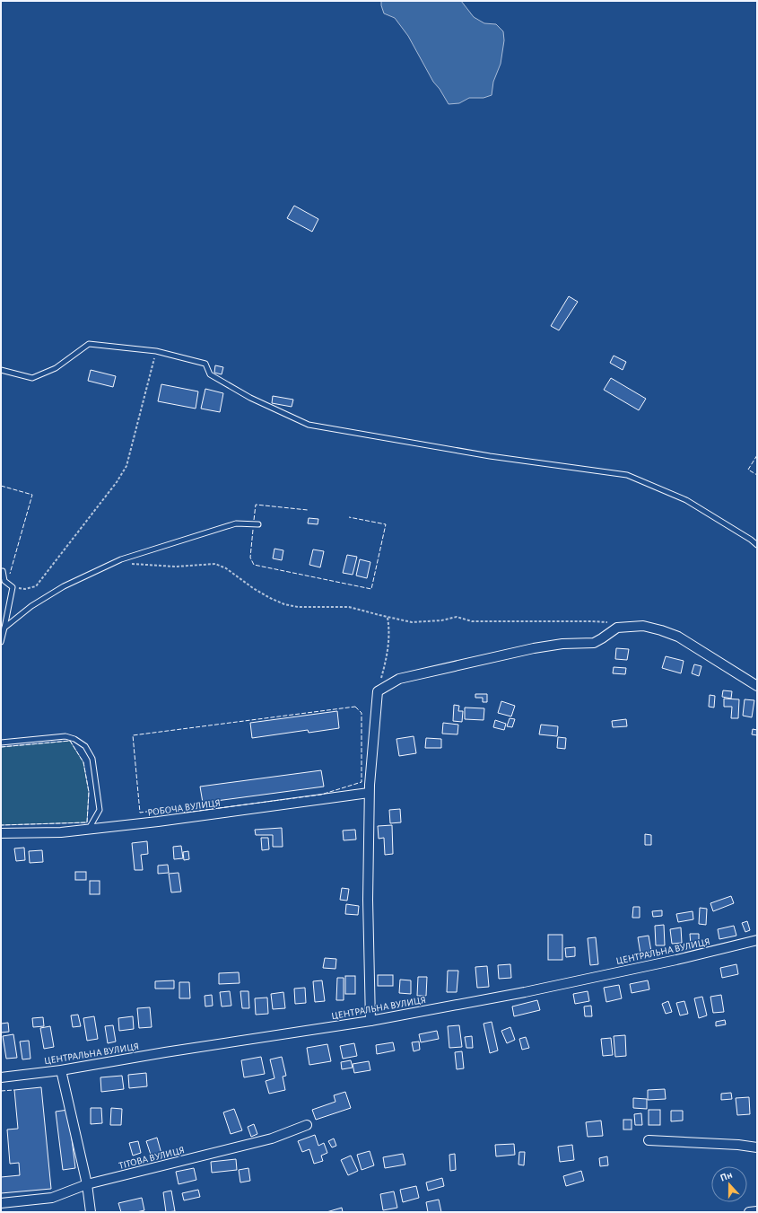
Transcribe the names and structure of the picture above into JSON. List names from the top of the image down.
{
  "streets": {
    "street": ["РОБОЧА ВУЛИЦЯ", "ЦЕНТРАЛЬНА ВУЛИЦЯ", "ТІТОВА ВУЛИЦЯ"]
  },
  "north": "top"
}
